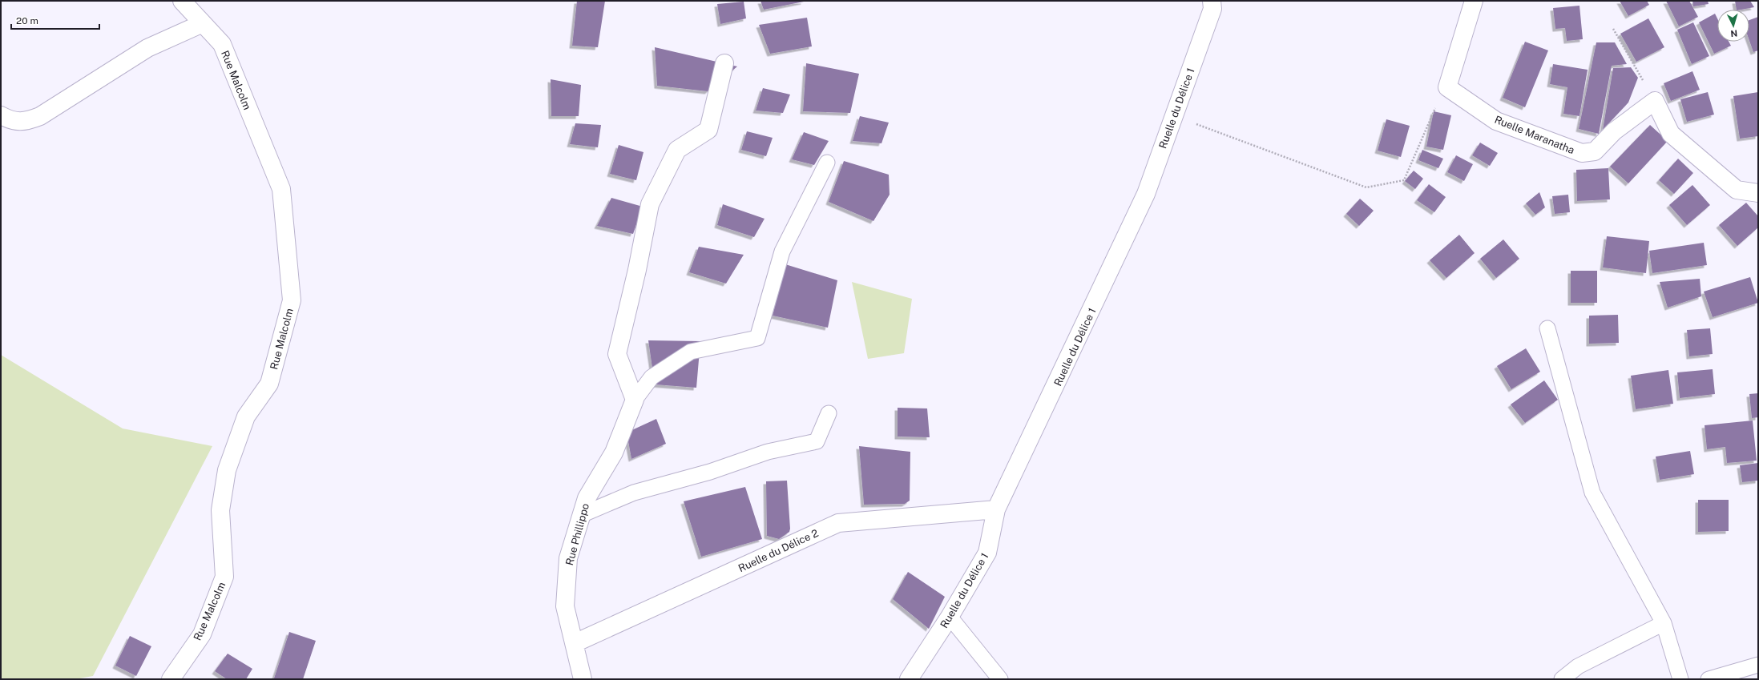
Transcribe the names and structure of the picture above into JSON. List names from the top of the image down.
{
  "streets": {
    "street": [
      "Rue Malcolm",
      "Ruelle du Délice 1",
      "Ruelle Maranatha",
      "Rue Phillippo",
      "Ruelle du Délice 2"
    ]
  },
  "crossings": [
    ["Ruelle du Délice 1", "Ruelle du Délice 2"],
    ["Rue Phillippo", "Ruelle du Délice 2"]
  ],
  "scale_bar": "20 m",
  "north": "bottom"
}
